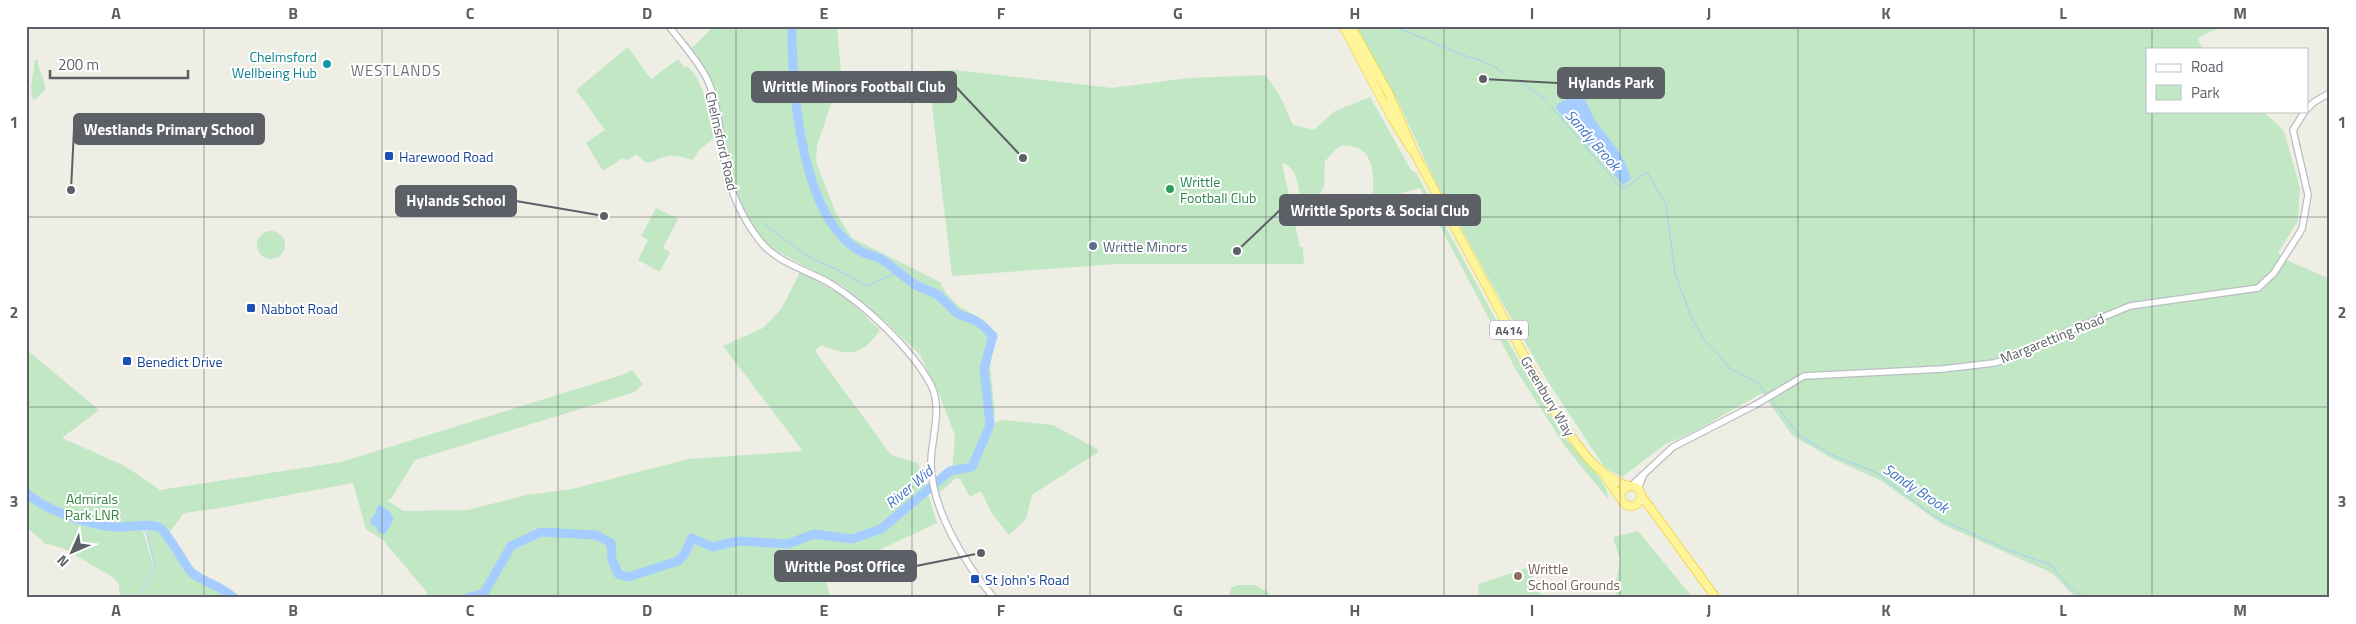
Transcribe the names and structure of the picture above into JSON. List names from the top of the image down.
{
  "streets": {
    "highway": ["A414", "Greenbury Way"],
    "street": ["Chelmsford Road", "Margaretting Road"]
  },
  "crossings": [
    ["Margaretting Road", "Greenbury Way"]
  ],
  "districts": ["WESTLANDS"],
  "water": ["Sandy Brook", "River Wid"],
  "parks": ["Admirals Park LNR"],
  "places": {
    "other": [
      "Chelmsford Wellbeing Hub",
      "Hylands Park",
      "Writtle Minors Football Club",
      "Writtle Football Club",
      "Westlands Primary School",
      "Hylands School",
      "Writtle Minors",
      "Writtle Sports & Social Club",
      "Writtle Post Office",
      "Writtle School Grounds"
    ],
    "transit": [
      "Harewood Road",
      "Nabbot Road",
      "Benedict Drive",
      "St John's Road"
    ]
  },
  "legend": ["Road", "Park"],
  "scale_bar": "200 m",
  "north": "bottom left",
  "grid": {
    "columns": [
      "A",
      "B",
      "C",
      "D",
      "E",
      "F",
      "G",
      "H",
      "I",
      "J",
      "K",
      "L",
      "M"
    ],
    "rows": ["1", "2", "3"]
  }
}
